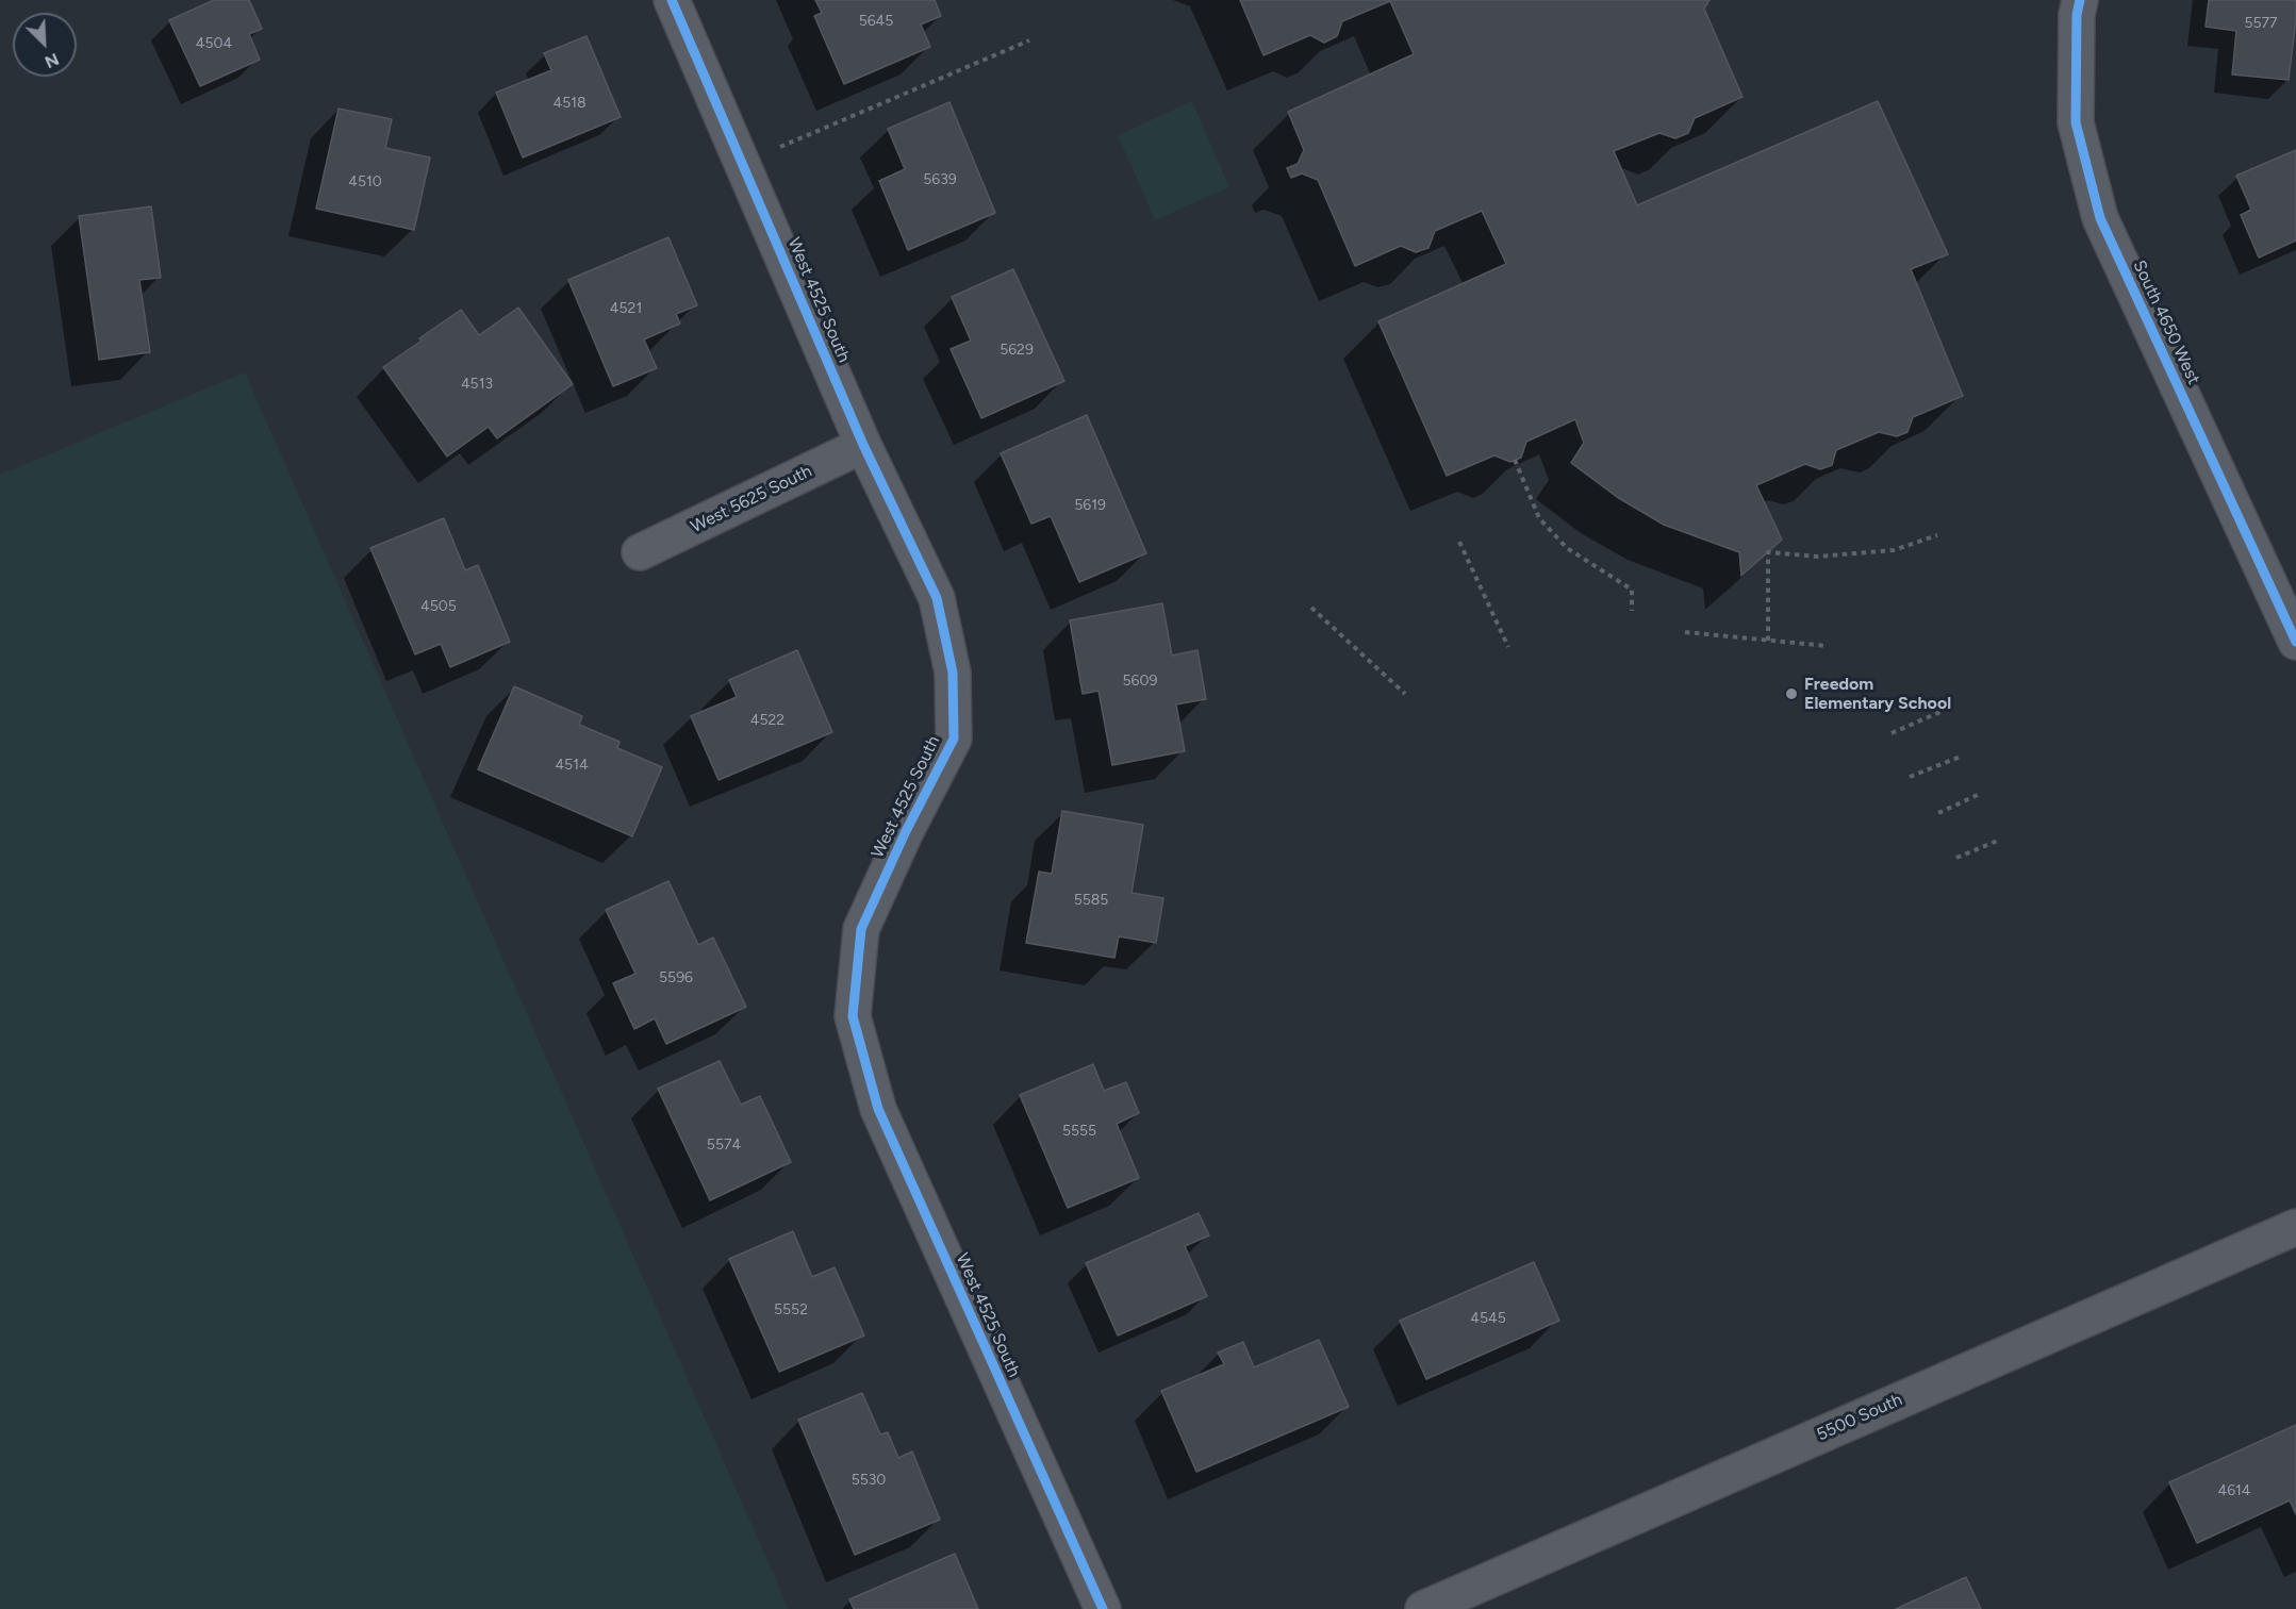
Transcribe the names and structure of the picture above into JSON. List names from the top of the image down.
{
  "streets": {
    "main road": ["5500 South"],
    "street": ["West 4525 South", "South 4650 West", "West 5625 South"]
  },
  "crossings": [
    ["West 4525 South", "West 5625 South"]
  ],
  "places": ["Freedom Elementary School"],
  "house_numbers": [
    "5645",
    "5577",
    "4504",
    "4518",
    "5639",
    "4510",
    "4521",
    "5629",
    "4513",
    "5619",
    "4505",
    "5609",
    "4522",
    "4514",
    "5585",
    "5596",
    "5555",
    "5574",
    "5552",
    "4545",
    "5530",
    "4614"
  ],
  "north": "bottom right"
}
